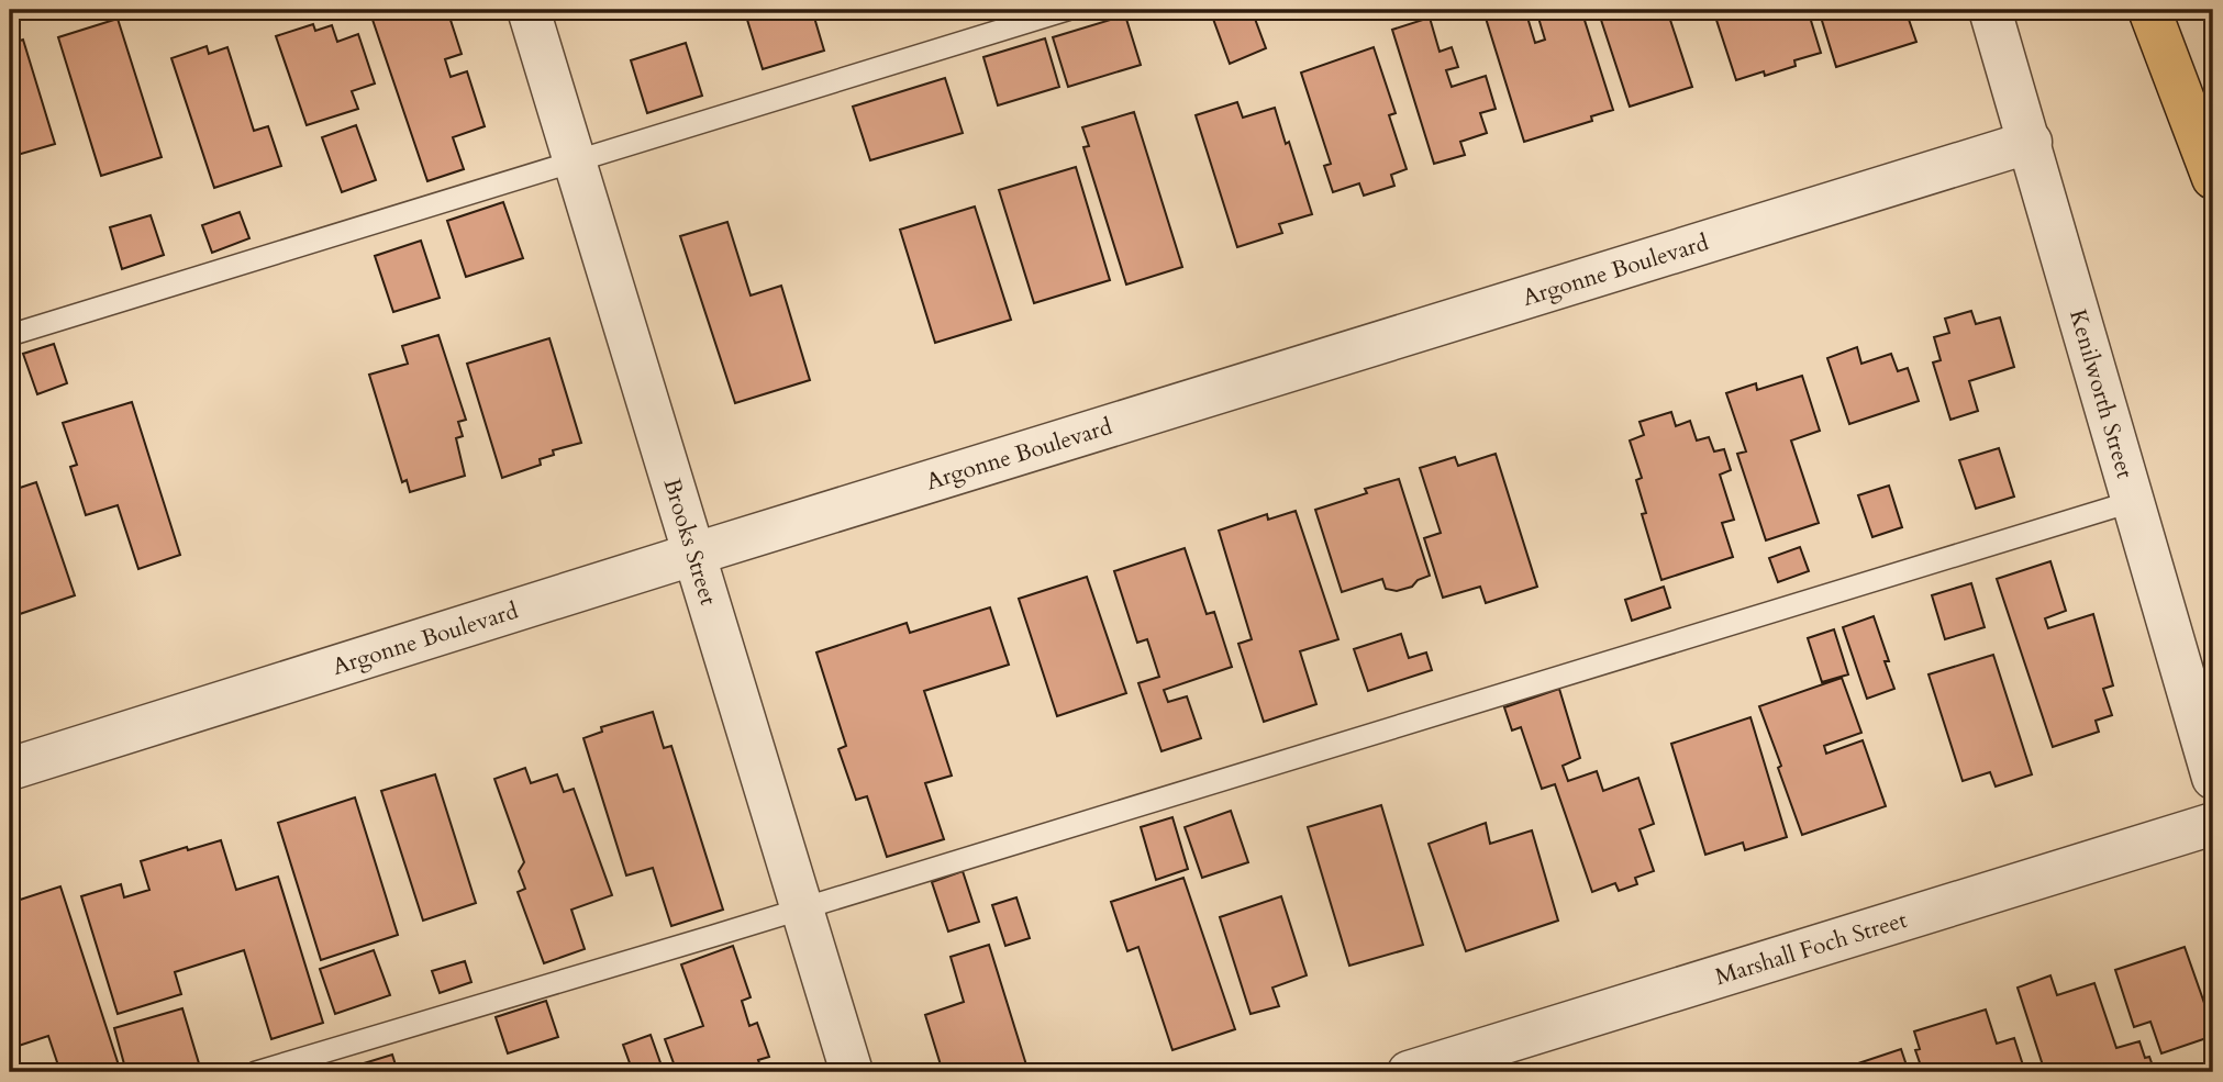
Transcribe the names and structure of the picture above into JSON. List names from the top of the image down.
{
  "streets": {
    "street": [
      "Argonne Boulevard",
      "Kenilworth Street",
      "Brooks Street",
      "Marshall Foch Street"
    ]
  },
  "crossings": [
    ["Argonne Boulevard", "Kenilworth Street"],
    ["Argonne Boulevard", "Brooks Street"]
  ]
}
